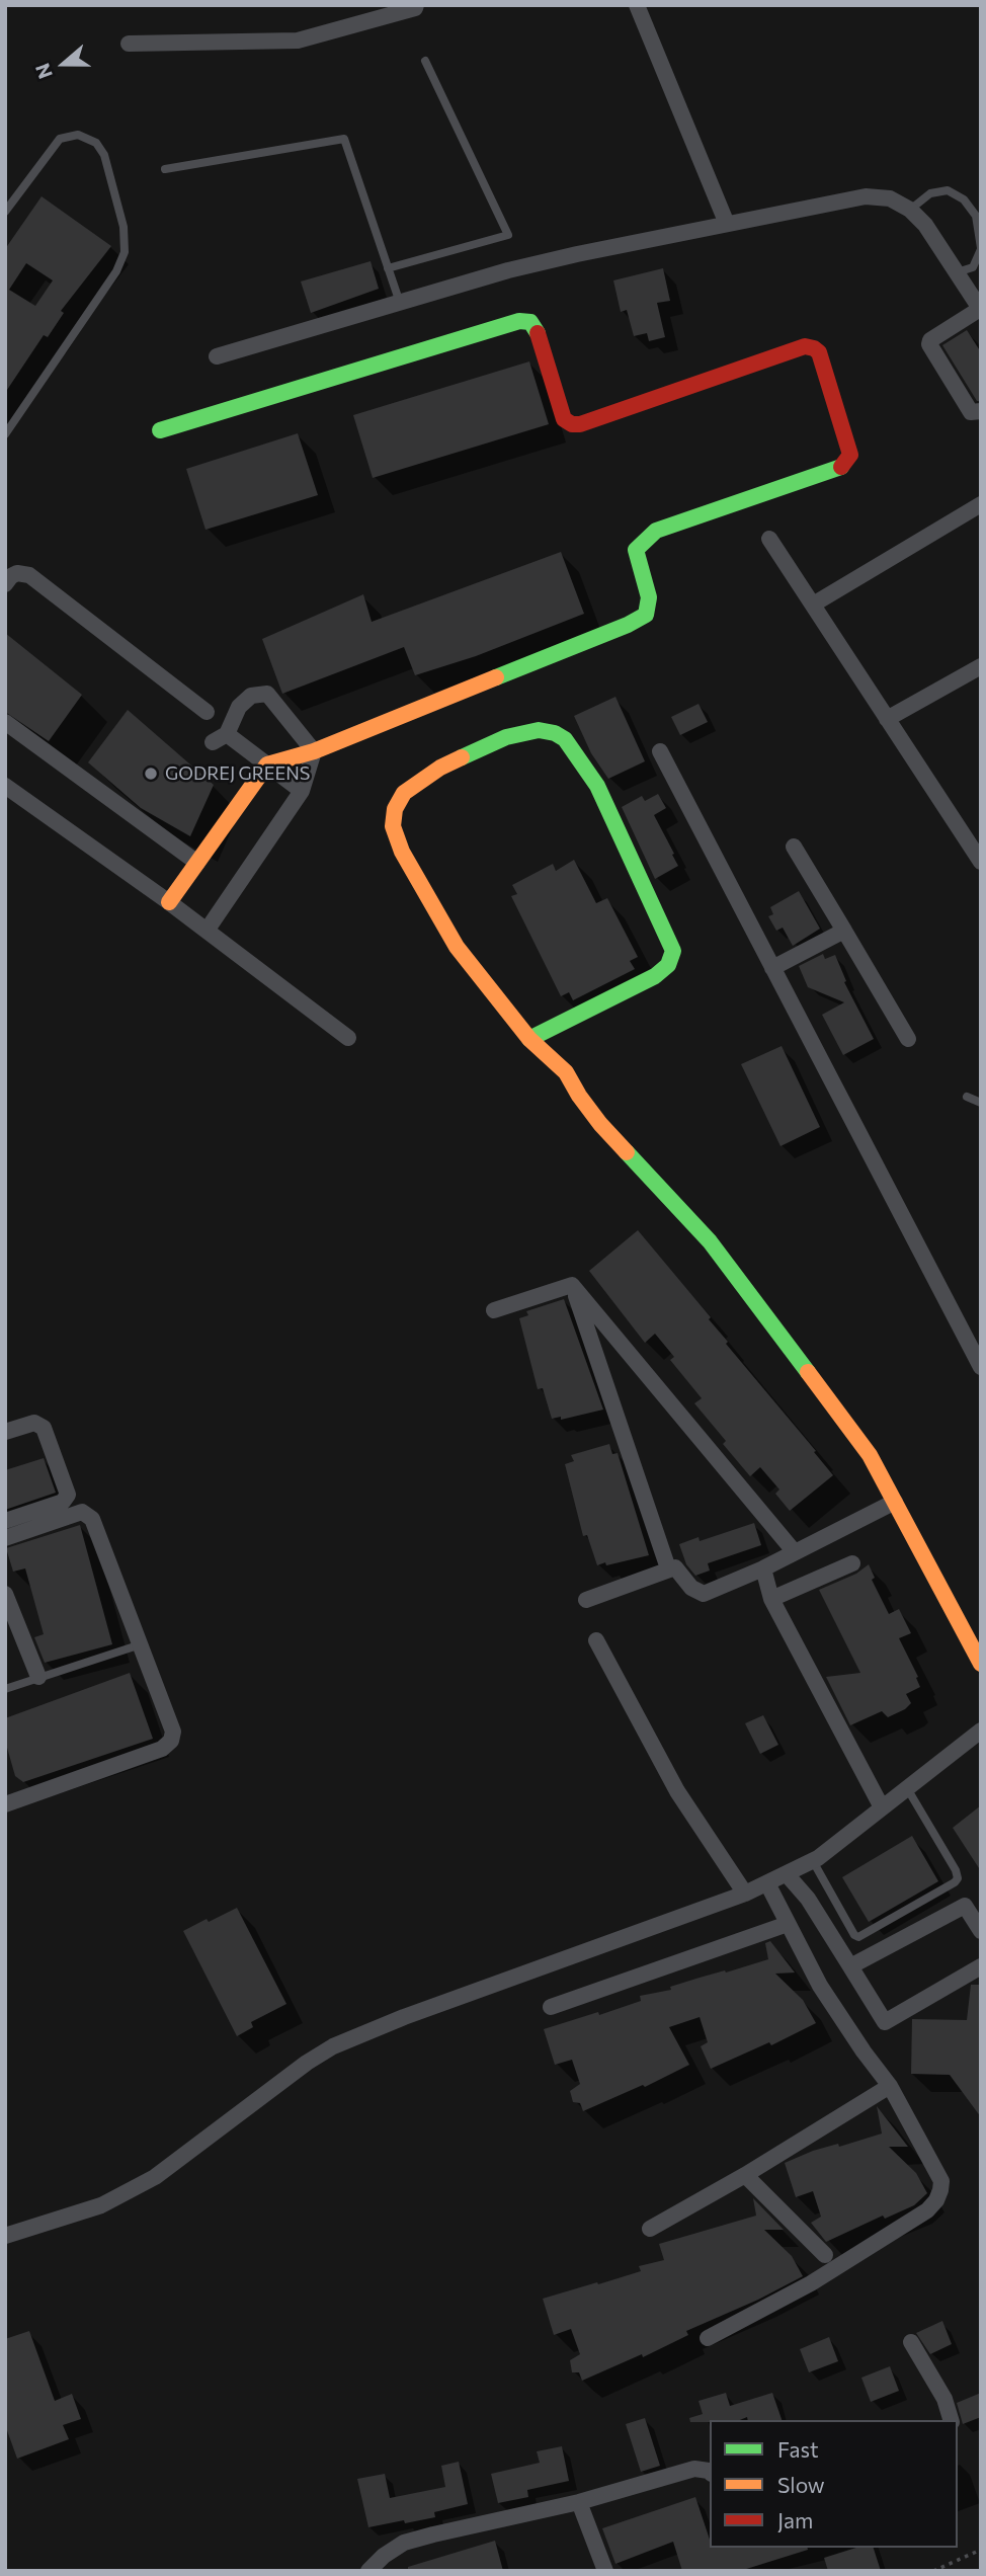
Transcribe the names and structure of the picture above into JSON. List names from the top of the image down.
{
  "places": ["GODREJ GREENS"],
  "legend": ["Fast", "Slow", "Jam"],
  "north": "left"
}
